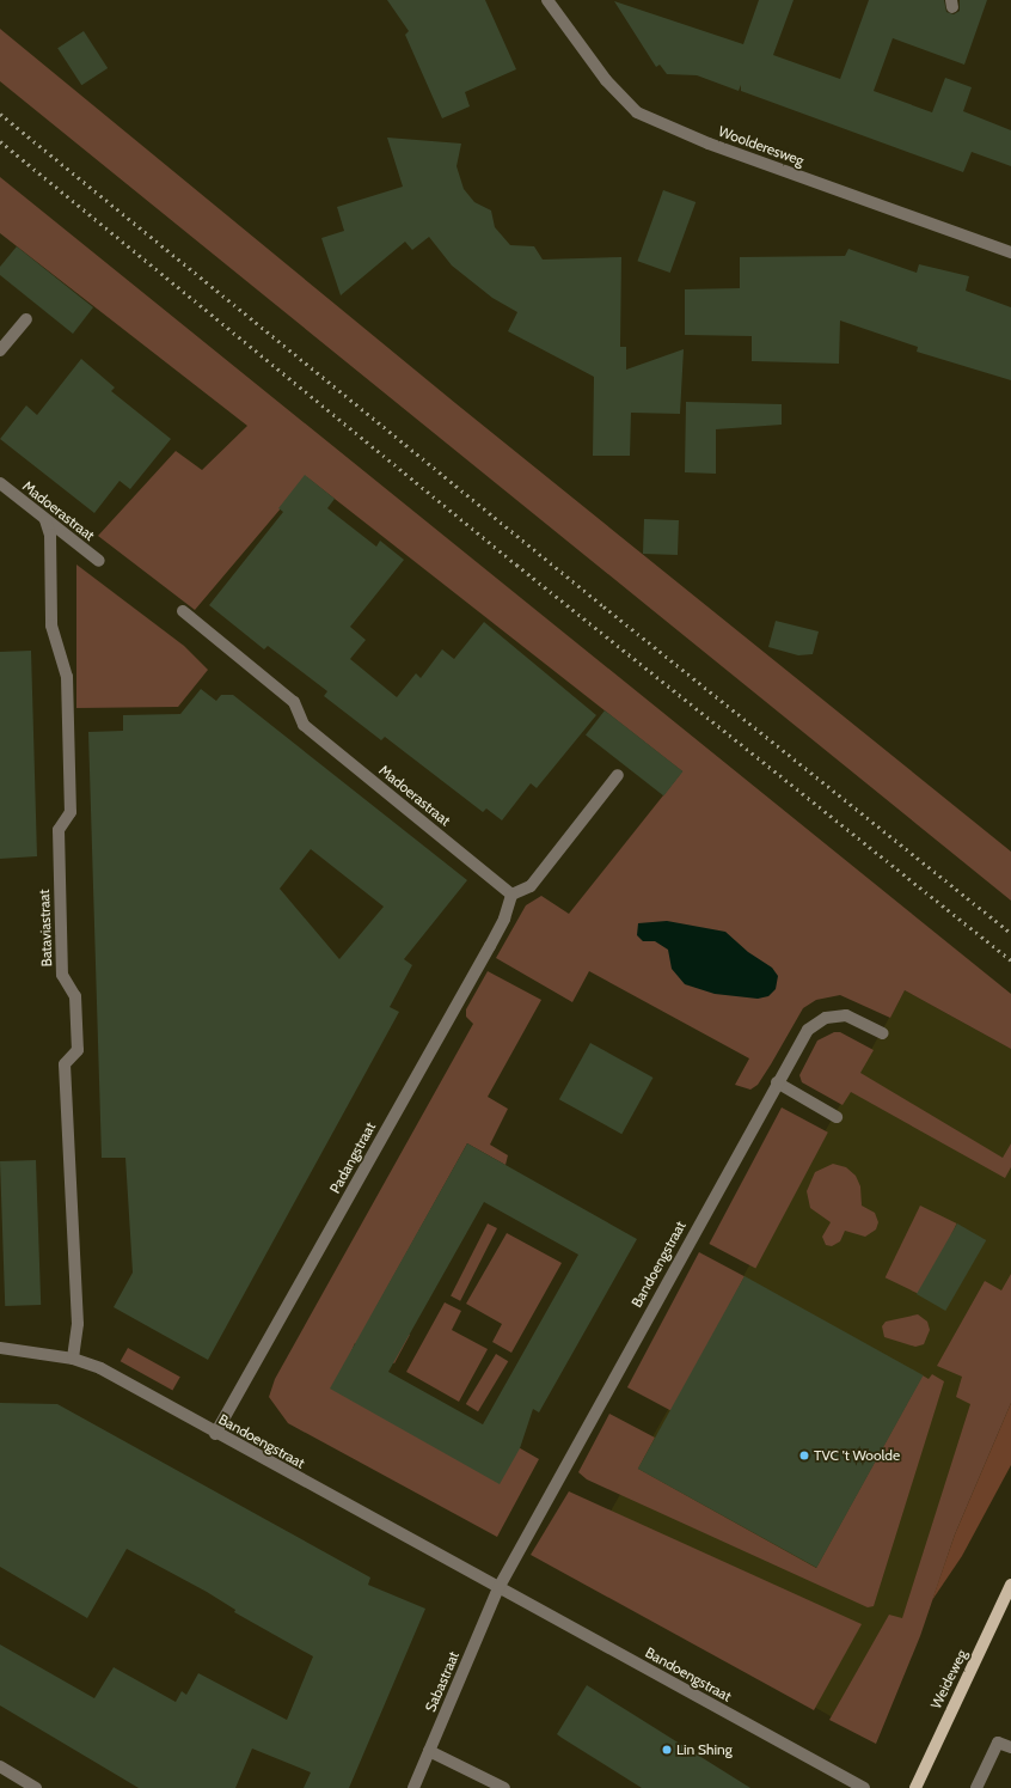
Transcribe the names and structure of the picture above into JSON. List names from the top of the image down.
{
  "streets": {
    "main road": ["Weideweg"],
    "street": [
      "Woolderesweg",
      "Madoerastraat",
      "Bataviastraat",
      "Padangstraat",
      "Bandoengstraat",
      "Sabastraat"
    ]
  },
  "crossings": [
    ["Madoerastraat", "Bataviastraat"],
    ["Madoerastraat", "Padangstraat"],
    ["Bataviastraat", "Bandoengstraat"],
    ["Padangstraat", "Bandoengstraat"],
    ["Bandoengstraat", "Sabastraat"]
  ],
  "places": ["TVC 't Woolde", "Lin Shing"]
}
